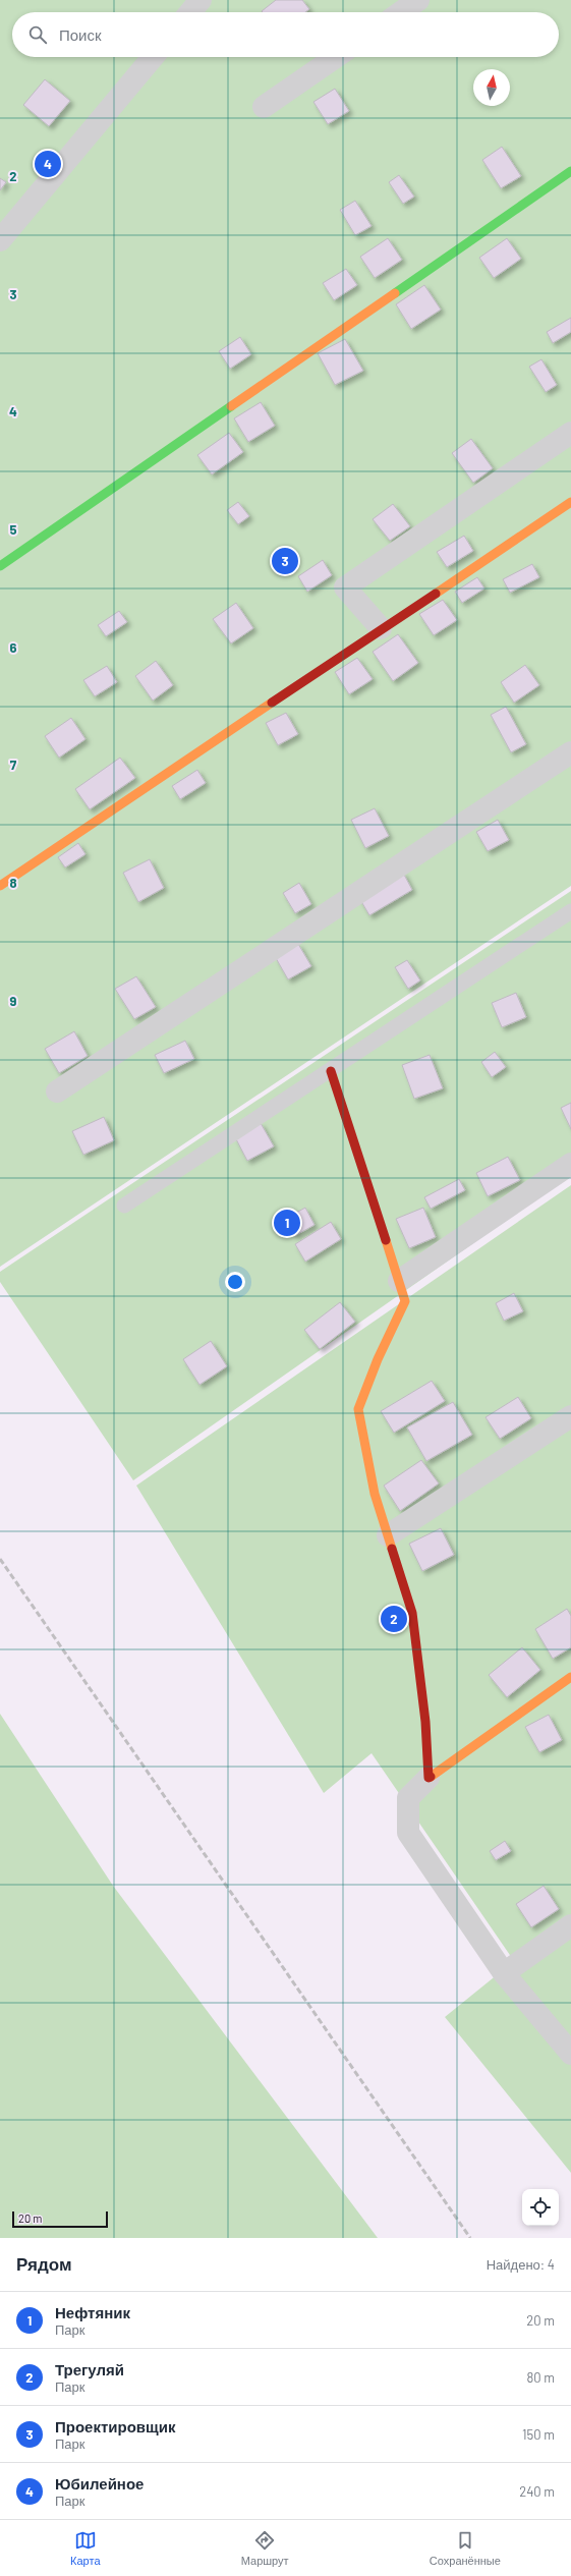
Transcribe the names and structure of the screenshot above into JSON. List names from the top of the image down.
{
  "scale_bar": "20 m",
  "north": "top",
  "page": {
    "search": "Поиск",
    "pins": [
      "4",
      "3",
      "1",
      "2"
    ],
    "scale": "20 m",
    "heading": ["Рядом", "Найдено: 4"],
    "list": [
      {
        "mark": "1",
        "name": "Нефтяник",
        "note": "Парк",
        "value": "20 m"
      },
      {
        "mark": "2",
        "name": "Трегуляй",
        "note": "Парк",
        "value": "80 m"
      },
      {
        "mark": "3",
        "name": "Проектировщик",
        "note": "Парк",
        "value": "150 m"
      },
      {
        "mark": "4",
        "name": "Юбилейное",
        "note": "Парк",
        "value": "240 m"
      }
    ],
    "nav": ["Карта", "Маршрут", "Сохранённые"]
  },
  "grid": {
    "rows": [
      "2",
      "3",
      "4",
      "5",
      "6",
      "7",
      "8",
      "9"
    ]
  }
}
